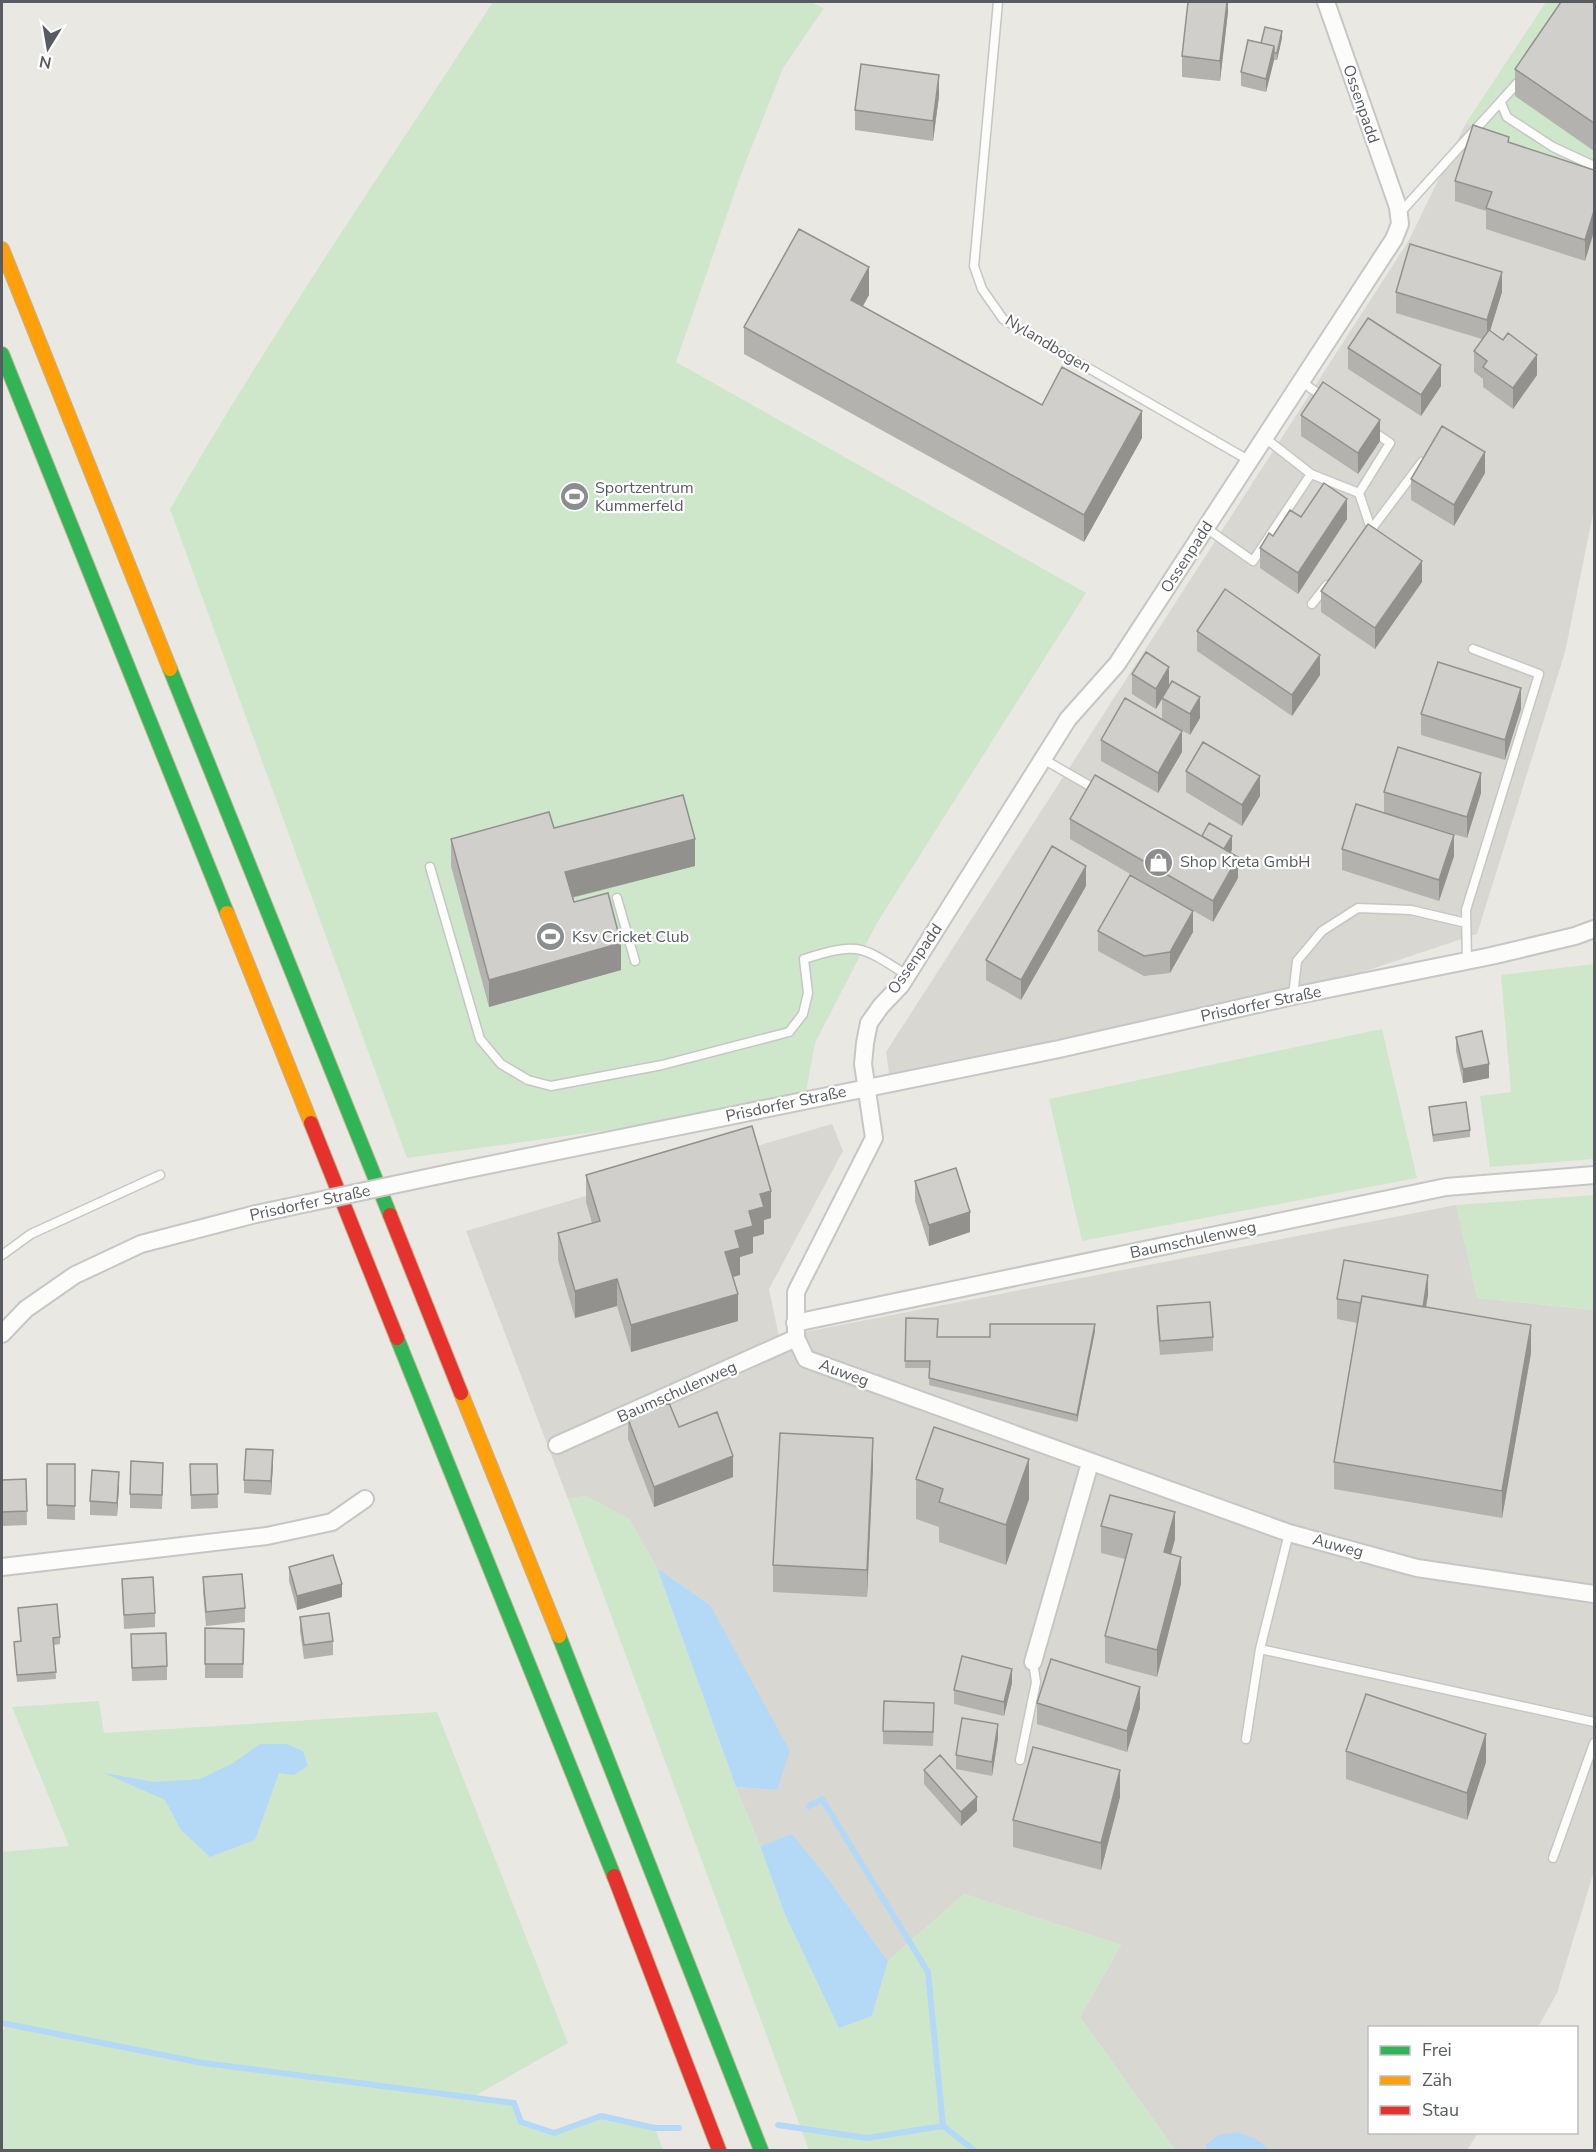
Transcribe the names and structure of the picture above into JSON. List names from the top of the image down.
{
  "streets": {
    "street": [
      "Ossenpadd",
      "Prisdorfer Straße",
      "Baumschulenweg",
      "Auweg"
    ],
    "lane": ["Nylandbogen"]
  },
  "crossings": [
    ["Ossenpadd", "Nylandbogen"],
    ["Ossenpadd", "Prisdorfer Straße"],
    ["Baumschulenweg", "Auweg"]
  ],
  "places": {
    "sports": ["Sportzentrum Kummerfeld", "Ksv Cricket Club"],
    "shop": ["Shop Kreta GmbH"]
  },
  "legend": ["Frei", "Zäh", "Stau"],
  "north": "bottom"
}
